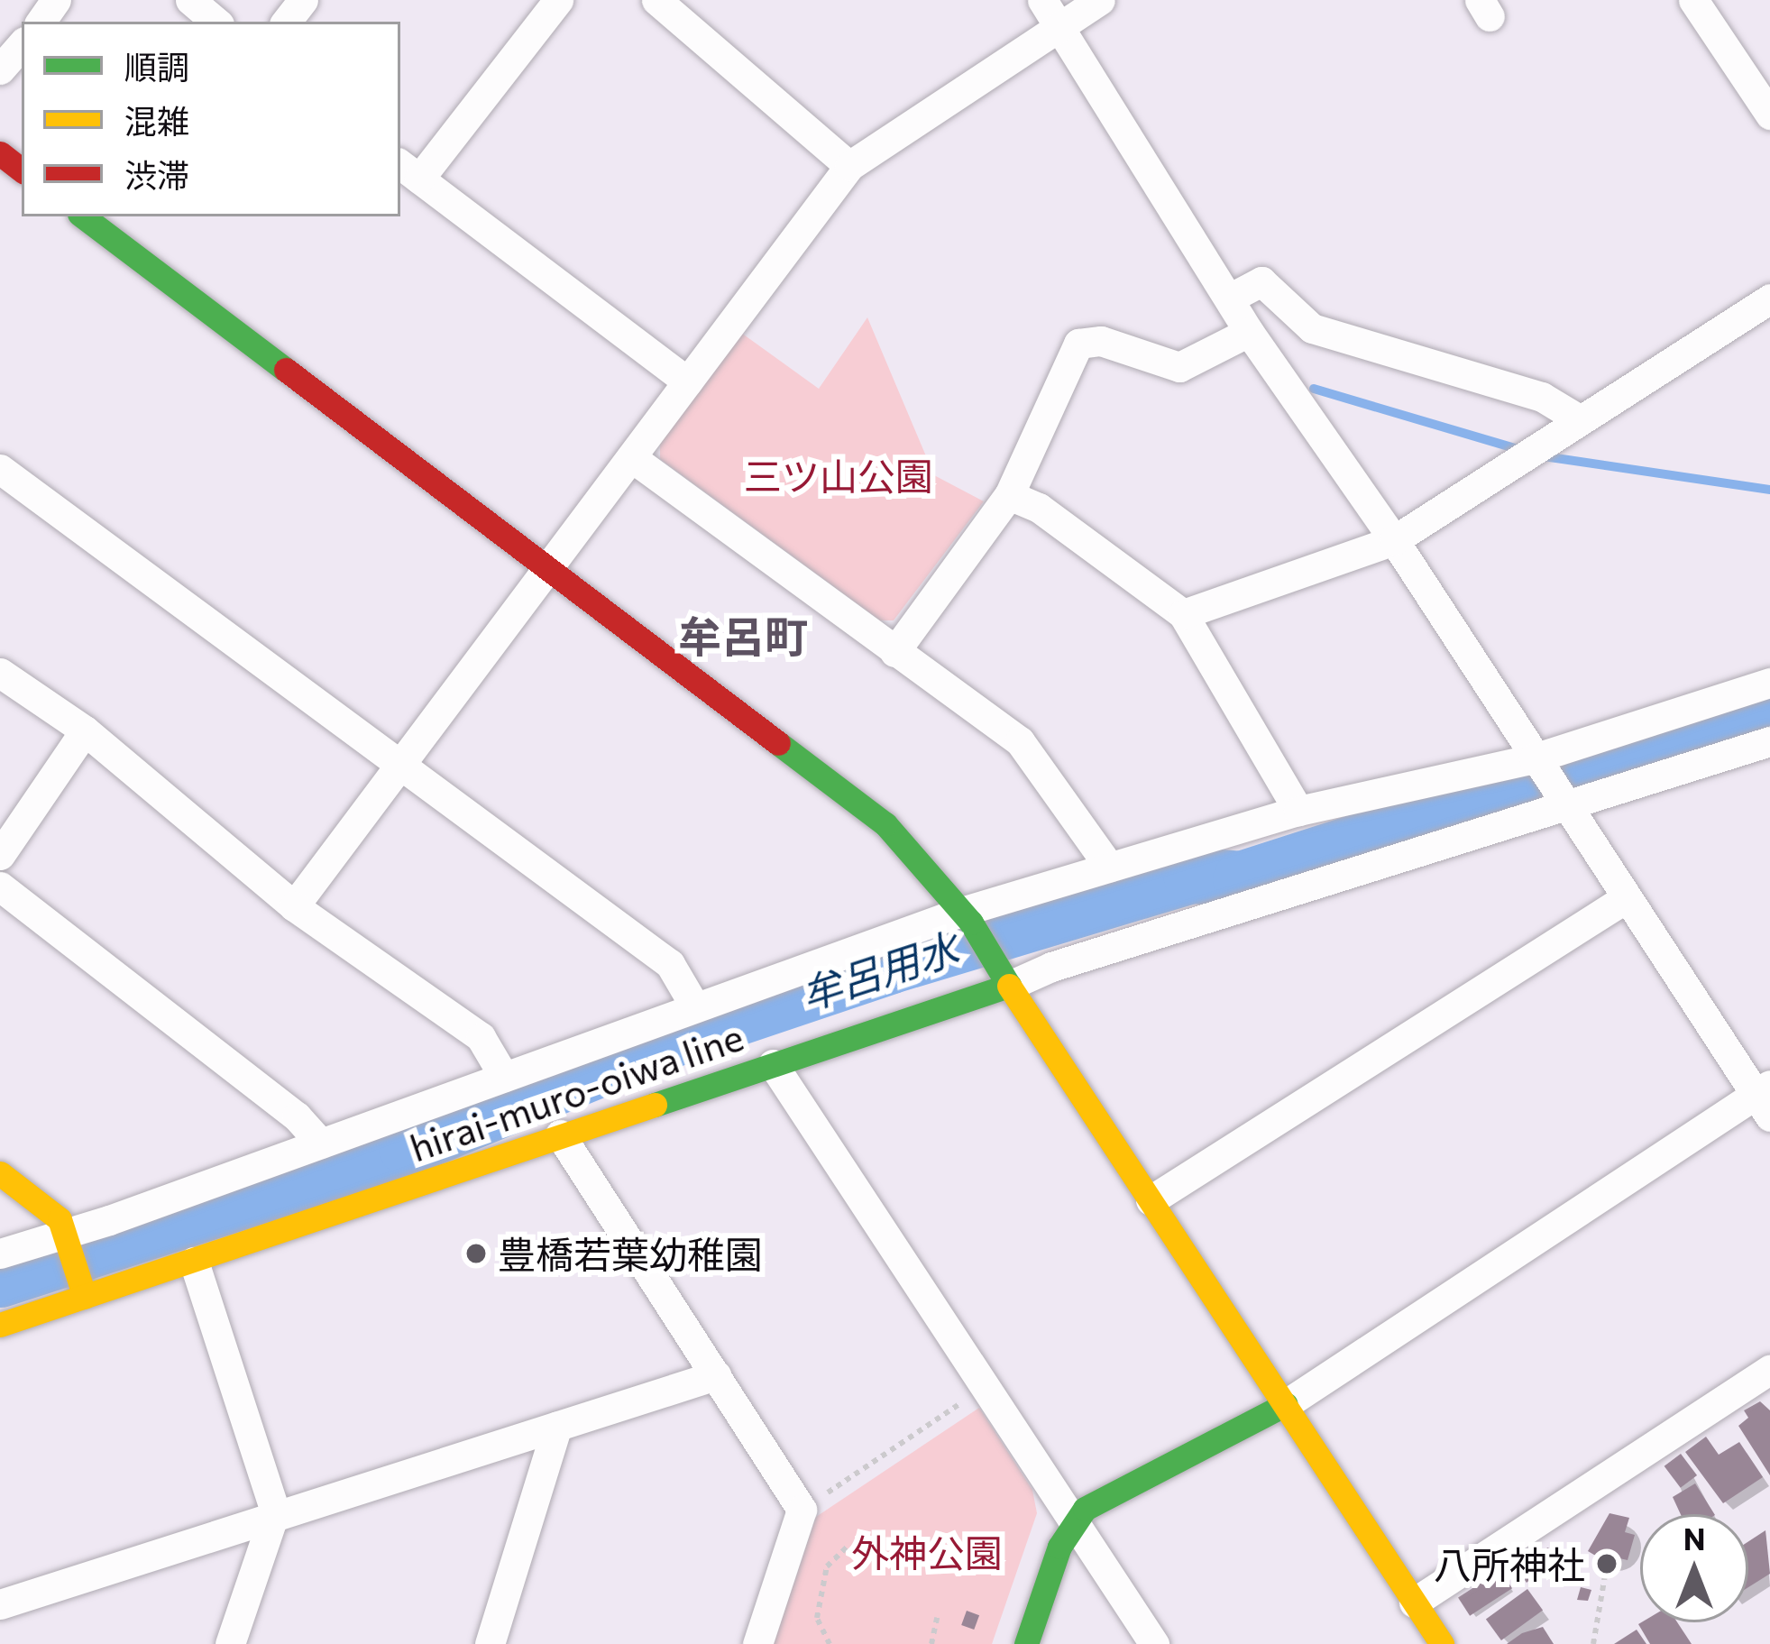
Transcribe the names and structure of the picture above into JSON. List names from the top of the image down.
{
  "streets": {
    "main road": ["hirai-muro-oiwa line"]
  },
  "districts": ["牟呂町"],
  "water": ["牟呂用水"],
  "parks": ["三ツ山公園", "外神公園"],
  "places": ["豊橋若葉幼稚園", "八所神社"],
  "legend": ["順調", "混雑", "渋滞"],
  "north": "top"
}
